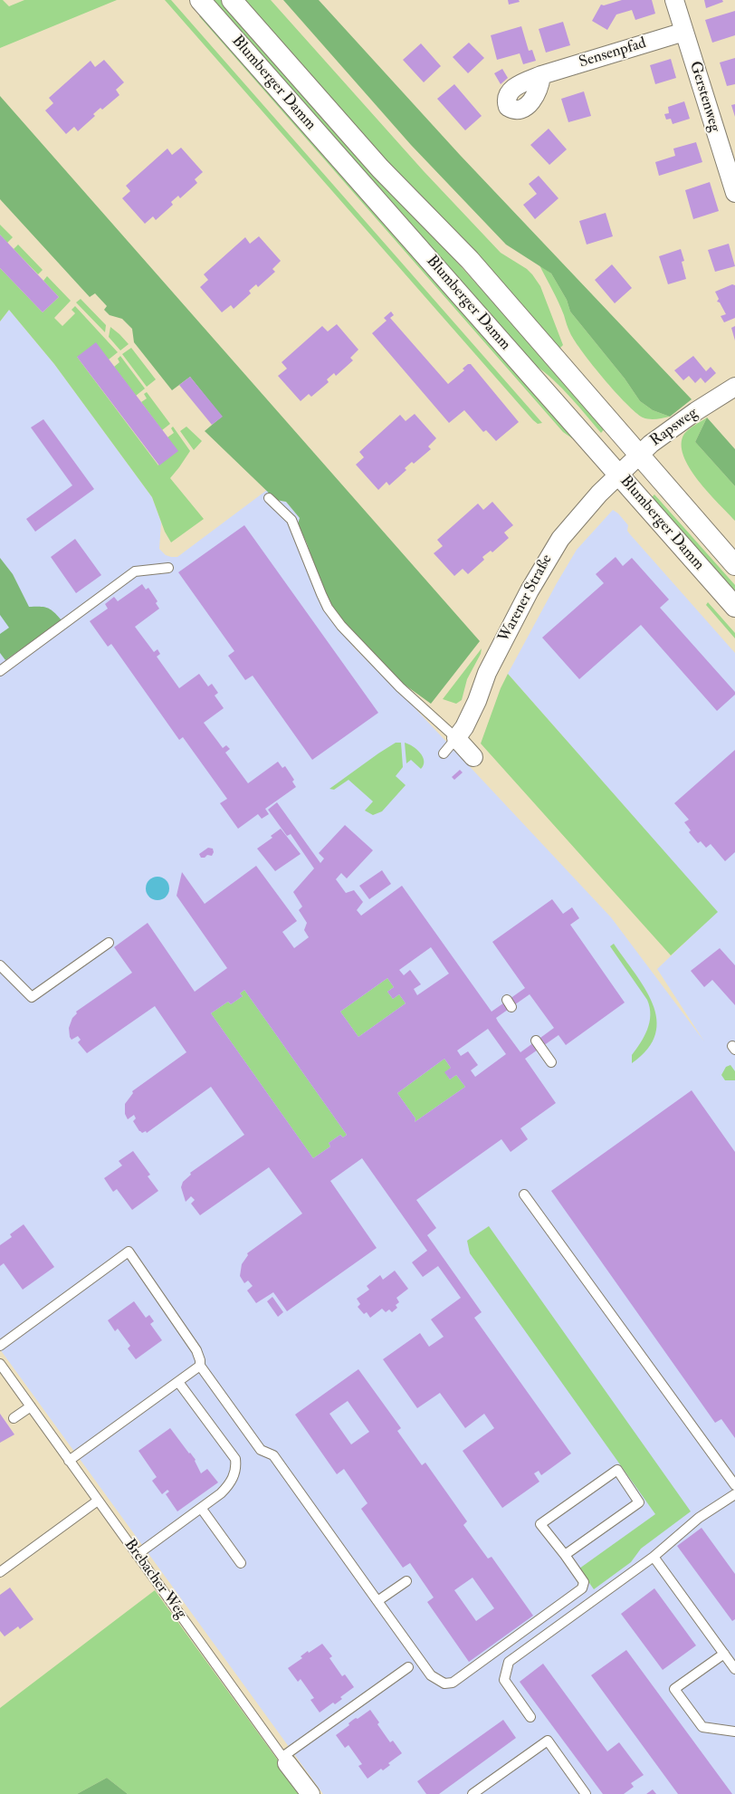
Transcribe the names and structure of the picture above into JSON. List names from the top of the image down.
{
  "streets": {
    "main road": ["Blumberger Damm"],
    "street": [
      "Sensenpfad",
      "Gerstenweg",
      "Rapsweg",
      "Warener Straße",
      "Brebacher Weg"
    ]
  },
  "crossings": [
    ["Sensenpfad", "Gerstenweg"],
    ["Blumberger Damm", "Rapsweg"],
    ["Blumberger Damm", "Warener Straße"],
    ["Rapsweg", "Warener Straße"]
  ]
}
